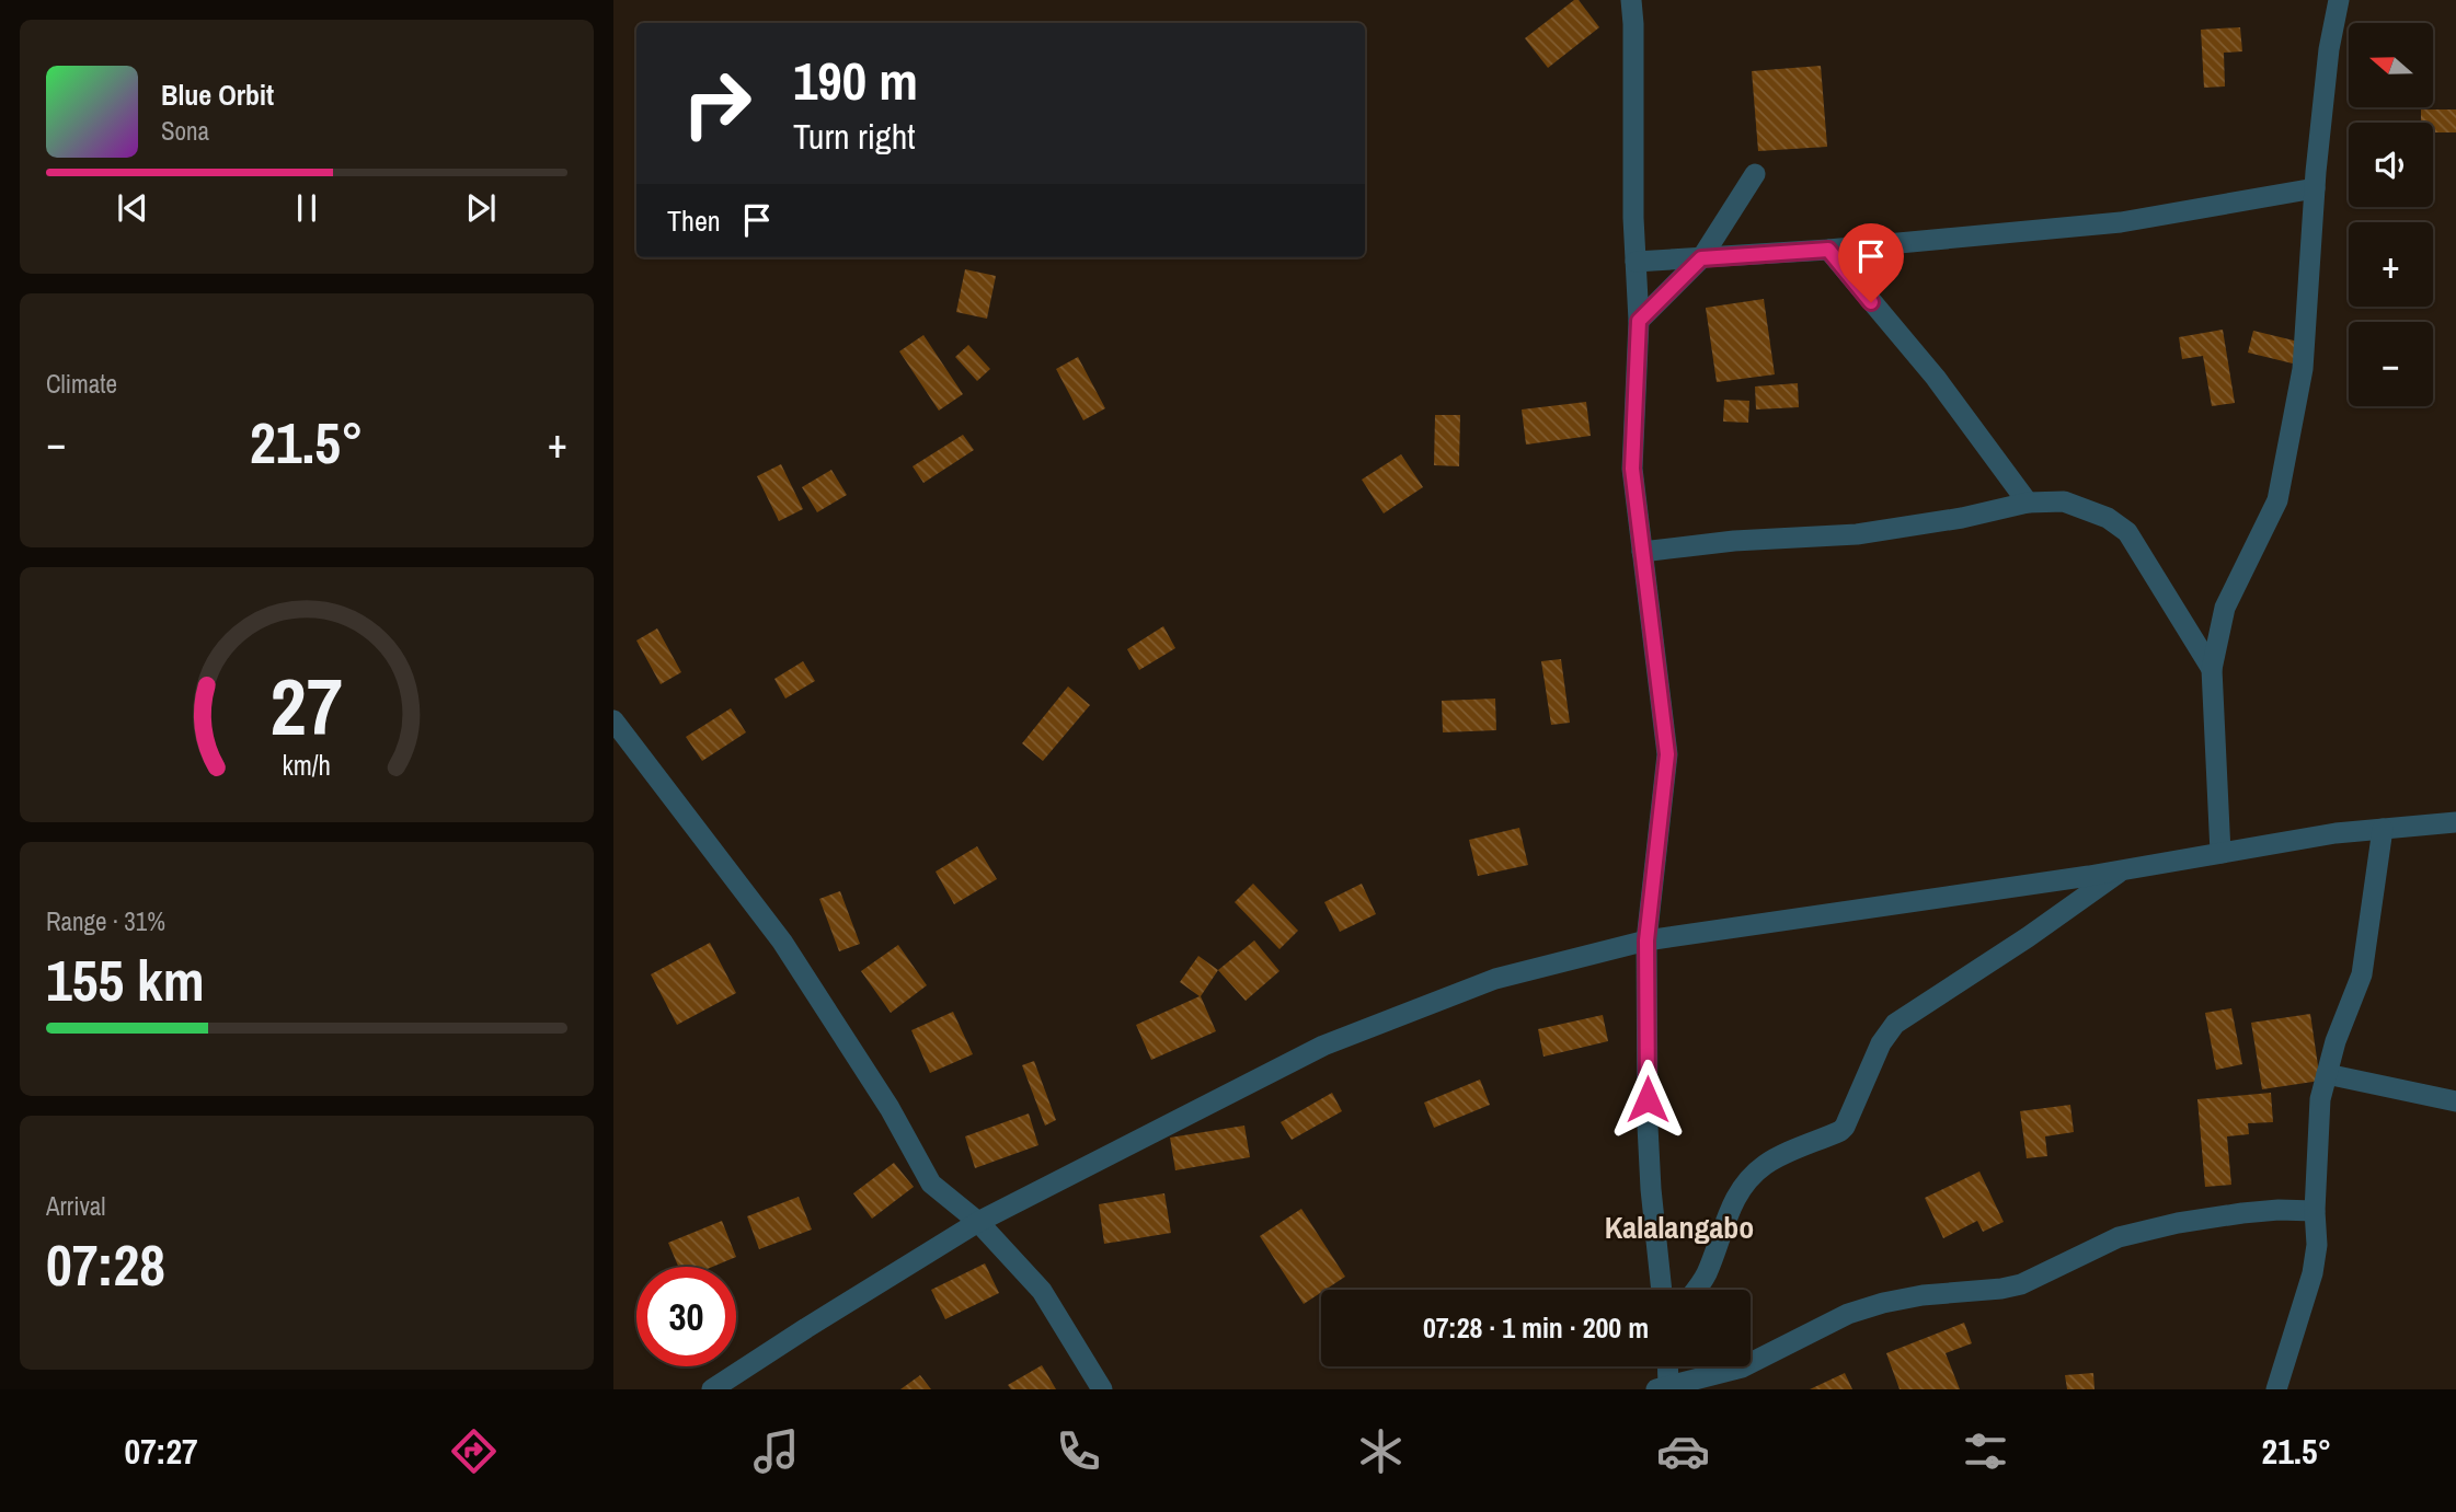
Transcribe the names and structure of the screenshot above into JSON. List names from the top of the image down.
{
  "districts": ["Kalalangabo"],
  "north": "left",
  "page": {
    "map_buttons": ["+", "−"],
    "turn": ["190 m", "Turn right"],
    "song": ["Blue Orbit", "Sona"],
    "then": "Then",
    "tile": [
      "Climate",
      ["Range · 31%", "155 km"],
      ["Arrival", "07:28"]
    ],
    "heat": ["−", "21.5°", "+"],
    "limit": "30",
    "trip": "07:28 · 1 min · 200 m",
    "tabs": ["07:27", "21.5°"],
    "gauge": ["27", "km/h"]
  }
}
